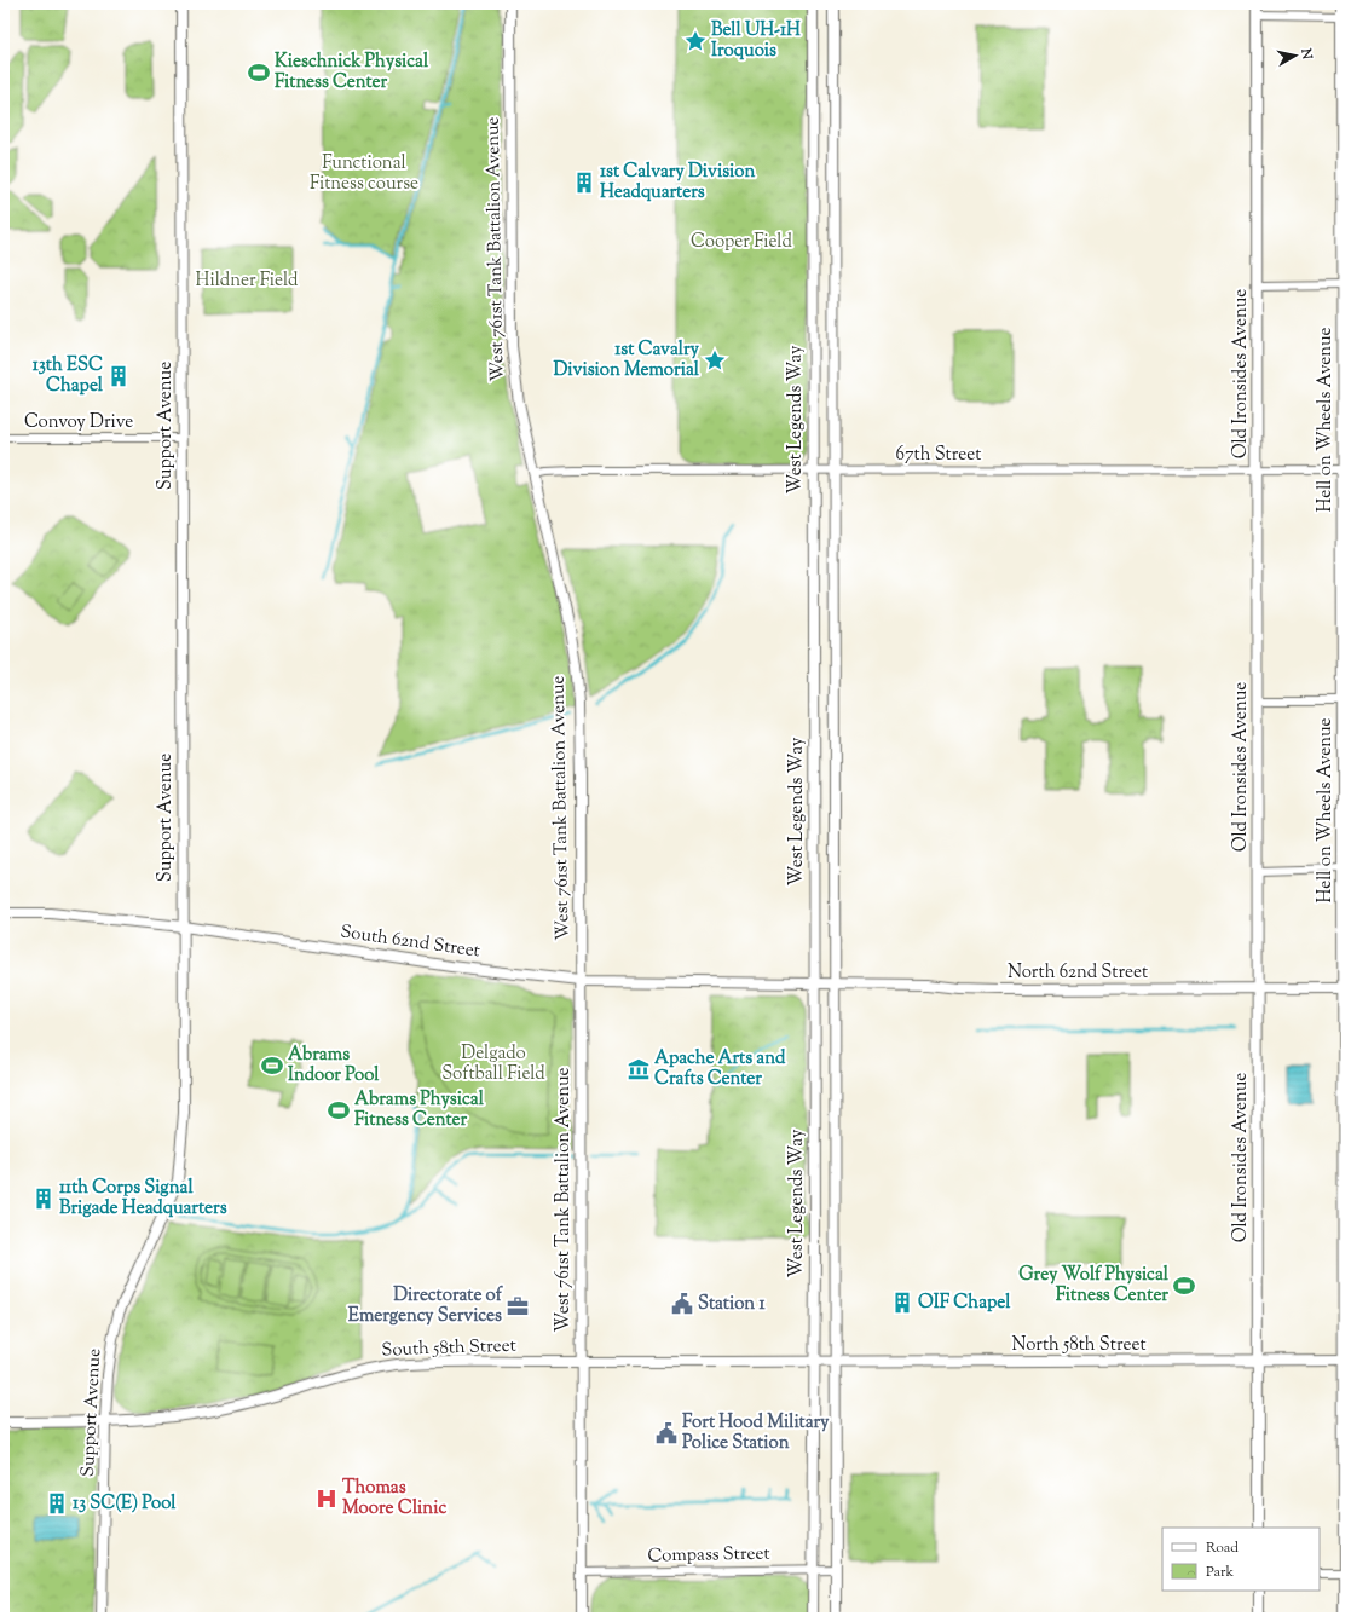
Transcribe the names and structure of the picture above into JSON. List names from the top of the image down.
{
  "streets": {
    "street": [
      "West 761st Tank Battalion Avenue",
      "Old Ironsides Avenue",
      "West Legends Way",
      "Hell on Wheels Avenue",
      "Convoy Drive",
      "Support Avenue",
      "67th Street",
      "South 62nd Street",
      "North 62nd Street",
      "North 58th Street",
      "South 58th Street",
      "Compass Street"
    ]
  },
  "crossings": [
    ["West 761st Tank Battalion Avenue", "67th Street"],
    ["West 761st Tank Battalion Avenue", "South 62nd Street"],
    ["West 761st Tank Battalion Avenue", "South 58th Street"],
    ["West 761st Tank Battalion Avenue", "Compass Street"],
    ["Old Ironsides Avenue", "67th Street"],
    ["Old Ironsides Avenue", "North 62nd Street"],
    ["Old Ironsides Avenue", "North 58th Street"],
    ["West Legends Way", "67th Street"],
    ["West Legends Way", "South 62nd Street"],
    ["West Legends Way", "North 62nd Street"],
    ["West Legends Way", "North 58th Street"],
    ["West Legends Way", "South 58th Street"],
    ["West Legends Way", "Compass Street"],
    ["Hell on Wheels Avenue", "67th Street"],
    ["Hell on Wheels Avenue", "North 62nd Street"],
    ["Hell on Wheels Avenue", "North 58th Street"],
    ["Convoy Drive", "Support Avenue"],
    ["Support Avenue", "South 62nd Street"],
    ["Support Avenue", "South 58th Street"],
    ["South 62nd Street", "North 62nd Street"],
    ["North 58th Street", "South 58th Street"]
  ],
  "parks": [
    "Functional Fitness course",
    "Cooper Field",
    "Hildner Field",
    "Delgado Softball Field"
  ],
  "places": {
    "place": ["Bell UH-1H Iroquois", "1st Cavalry Division Memorial"],
    "sports": [
      "Kieschnick Physical Fitness Center",
      "Abrams Indoor Pool",
      "Abrams Physical Fitness Center",
      "Grey Wolf Physical Fitness Center"
    ],
    "building": [
      "1st Calvary Division Headquarters",
      "13th ESC Chapel",
      "11th Corps Signal Brigade Headquarters",
      "OIF Chapel",
      "13 SC(E) Pool"
    ],
    "museum": ["Apache Arts and Crafts Center"],
    "public building": ["Station 1", "Fort Hood Military Police Station"],
    "office": ["Directorate of Emergency Services"],
    "hospital": ["Thomas Moore Clinic"]
  },
  "legend": ["Road", "Park"],
  "north": "right"
}
